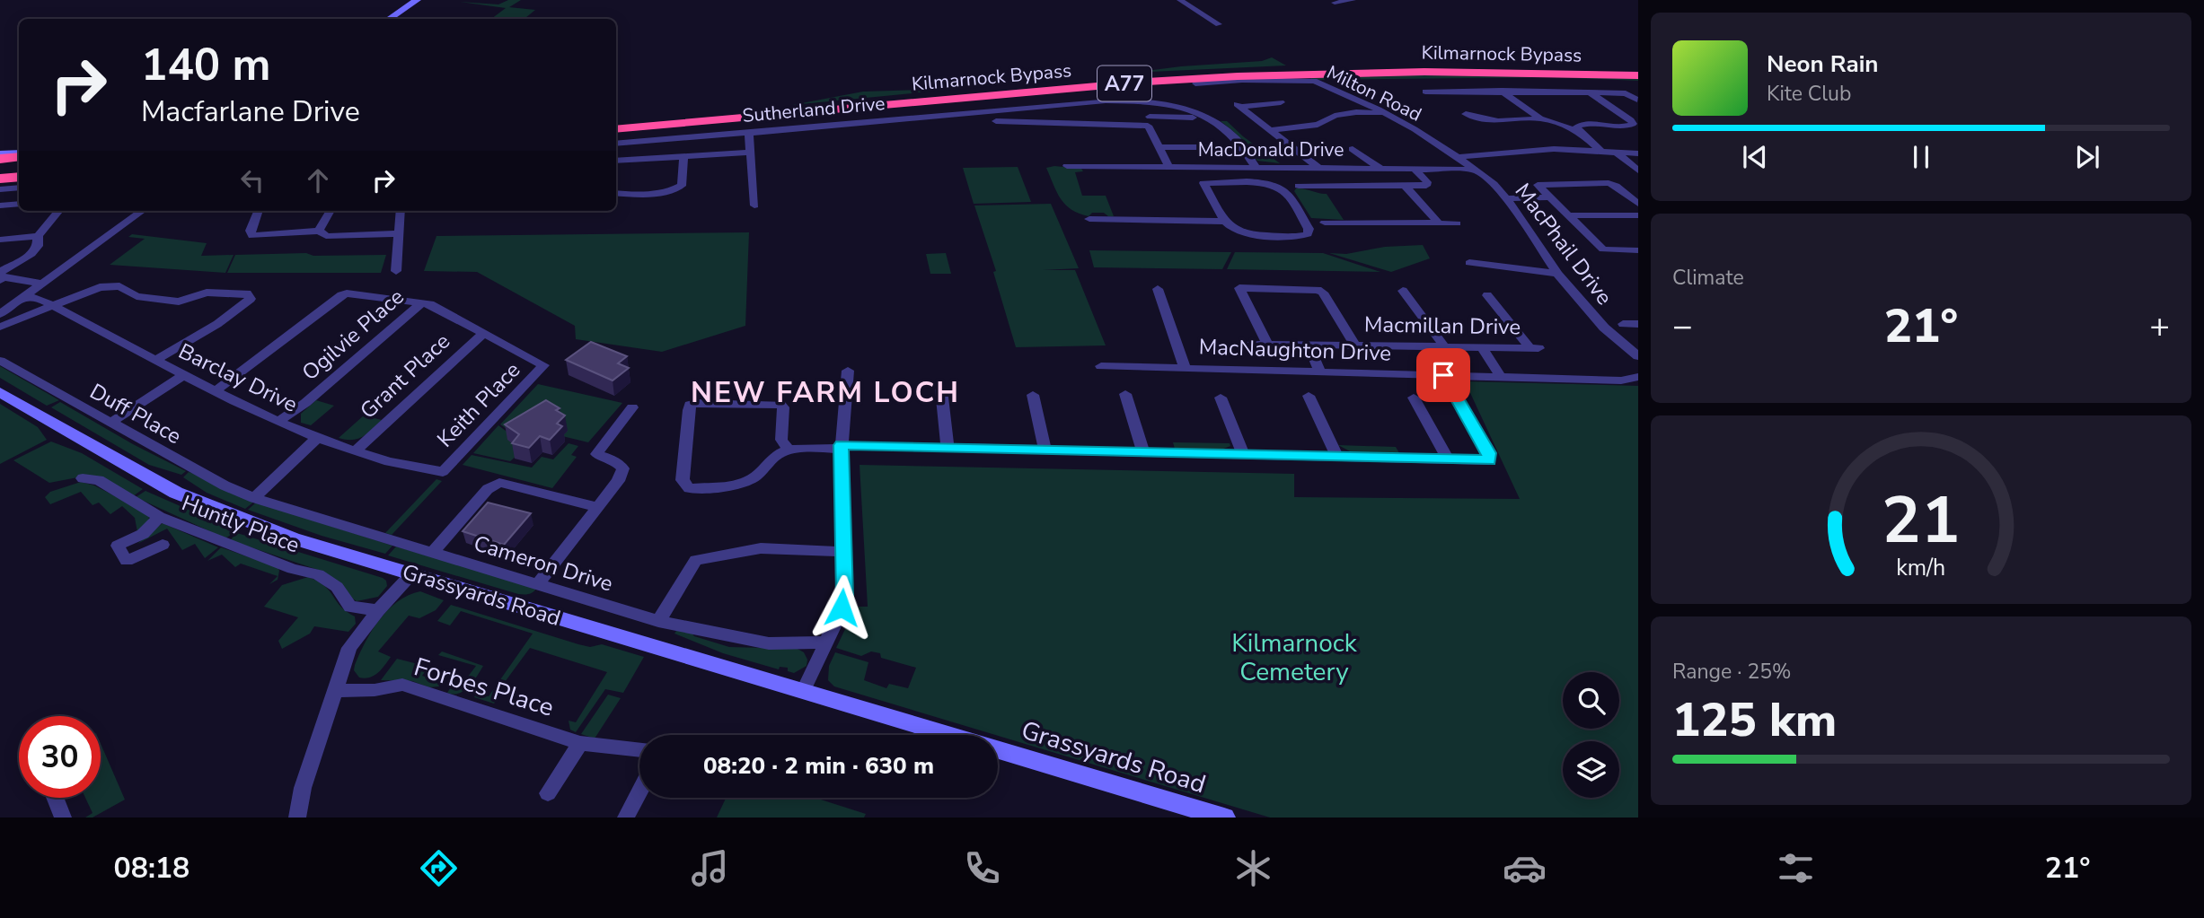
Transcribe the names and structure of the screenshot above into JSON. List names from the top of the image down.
{
  "streets": {
    "highway": ["Kilmarnock Bypass", "A77"],
    "main road": ["Grassyards Road"],
    "street": [
      "Milton Road",
      "Sutherland Drive",
      "MacDonald Drive",
      "MacPhail Drive",
      "Macmillan Drive",
      "Ogilvie Place",
      "MacNaughton Drive",
      "Grant Place",
      "Barclay Drive",
      "Keith Place",
      "Duff Place",
      "Huntly Place",
      "Cameron Drive",
      "Forbes Place"
    ]
  },
  "crossings": [
    ["Milton Road", "MacPhail Drive"],
    ["Sutherland Drive", "MacDonald Drive"],
    ["MacDonald Drive", "MacPhail Drive"],
    ["Ogilvie Place", "Barclay Drive"],
    ["Grant Place", "Barclay Drive"],
    ["Grant Place", "Keith Place"],
    ["Barclay Drive", "Keith Place"],
    ["Duff Place", "Cameron Drive"]
  ],
  "districts": ["NEW FARM LOCH"],
  "parks": ["Kilmarnock Cemetery"],
  "page": {
    "turn": ["140 m", "Macfarlane Drive"],
    "song": ["Neon Rain", "Kite Club"],
    "tile": [
      "Climate",
      ["Range · 25%", "125 km"]
    ],
    "heat": ["−", "21°", "+"],
    "limit": "30",
    "trip": "08:20 · 2 min · 630 m",
    "tabs": ["08:18", "21°"],
    "gauge": ["21", "km/h"]
  }
}
